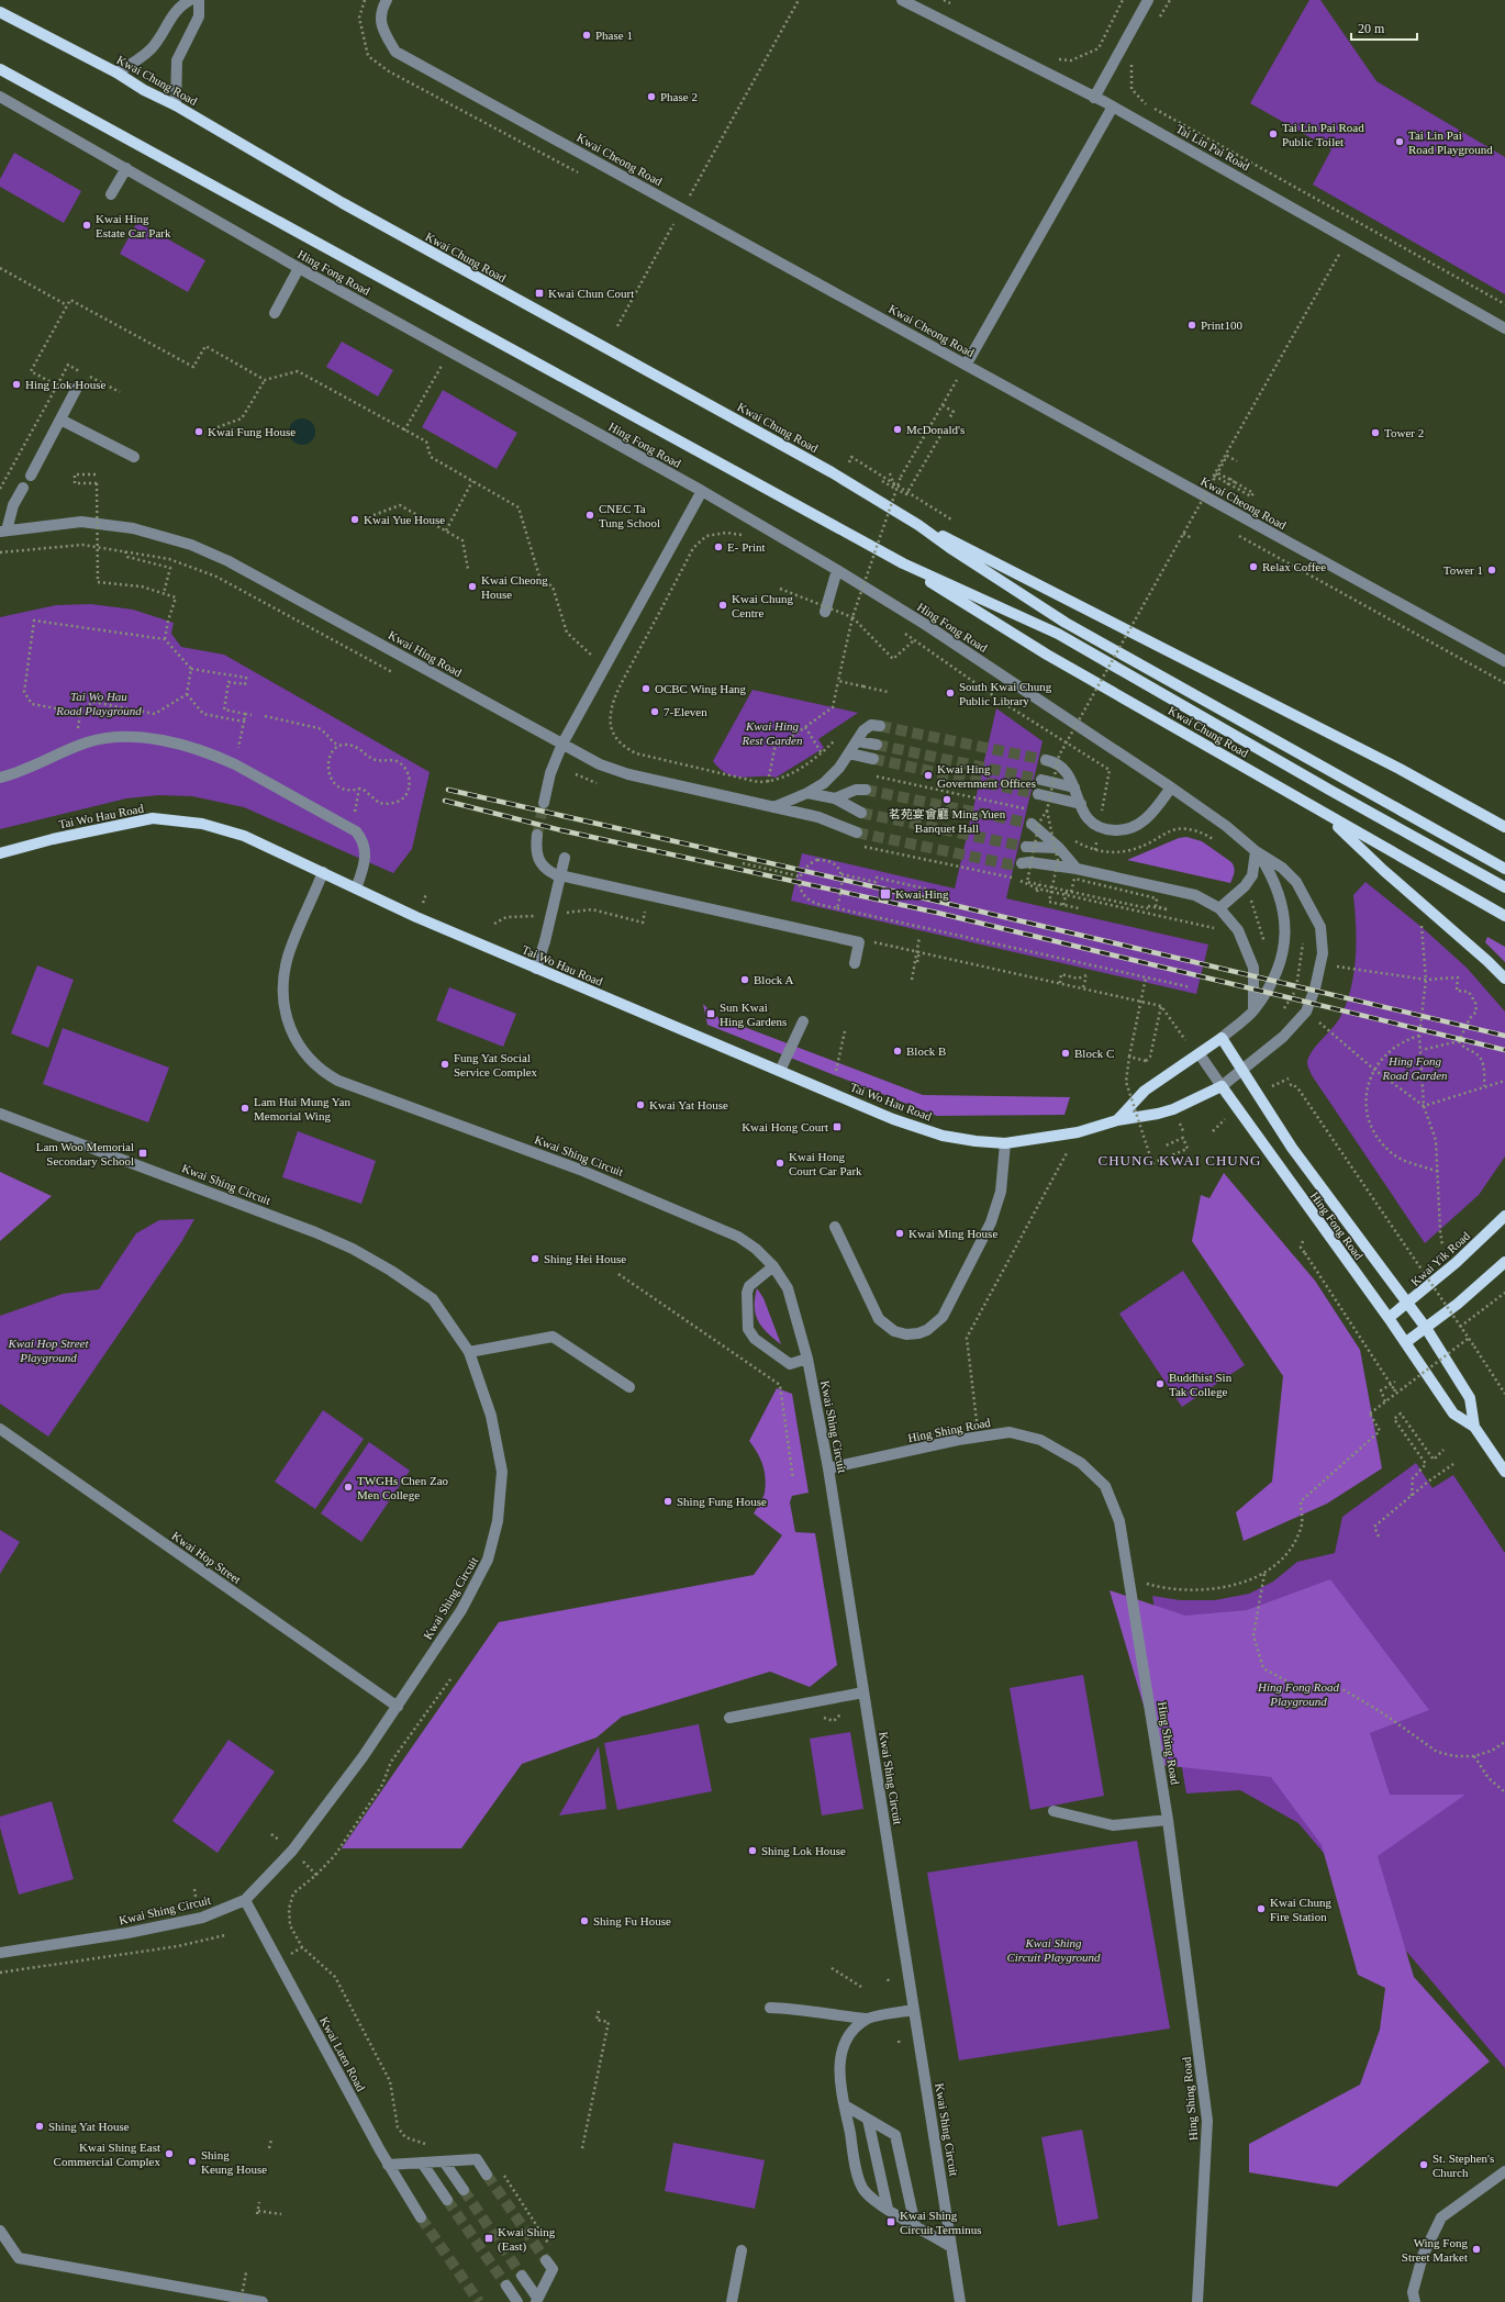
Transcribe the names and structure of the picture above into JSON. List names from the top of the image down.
{
  "streets": {
    "main road": [
      "Kwai Chung Road",
      "Hing Fong Road",
      "Tai Wo Hau Road",
      "Kwai Yik Road"
    ],
    "street": [
      "Tai Lin Pai Road",
      "Kwai Cheong Road",
      "Kwai Hing Road",
      "Kwai Shing Circuit",
      "Hing Shing Road",
      "Kwai Hop Street",
      "Kwai Luen Road"
    ]
  },
  "crossings": [
    ["Hing Fong Road", "Tai Wo Hau Road"],
    ["Hing Fong Road", "Kwai Yik Road"],
    ["Tai Wo Hau Road", "Kwai Shing Circuit"],
    ["Kwai Shing Circuit", "Hing Shing Road"],
    ["Kwai Shing Circuit", "Kwai Hop Street"],
    ["Kwai Shing Circuit", "Kwai Luen Road"]
  ],
  "districts": ["CHUNG KWAI CHUNG"],
  "parks": [
    "Tai Wo Hau Road Playground",
    "Kwai Hing Rest Garden",
    "Hing Fong Road Garden",
    "Kwai Hop Street Playground",
    "Hing Fong Road Playground",
    "Kwai Shing Circuit Playground"
  ],
  "places": {
    "other": [
      "Phase 1",
      "Phase 2",
      "Tai Lin Pai Road Public Toilet",
      "Tai Lin Pai Road Playground",
      "Kwai Hing Estate Car Park",
      "Print100",
      "Hing Lok House",
      "McDonald's",
      "Kwai Fung House",
      "Tower 2",
      "CNEC Ta Tung School",
      "Kwai Yue House",
      "E- Print",
      "Relax Coffee",
      "Tower 1",
      "Kwai Cheong House",
      "Kwai Chung Centre",
      "OCBC Wing Hang",
      "South Kwai Chung Public Library",
      "7-Eleven",
      "Kwai Hing Government Offices",
      "茗苑宴會廳 Ming Yuen Banquet Hall",
      "Block A",
      "Block B",
      "Block C",
      "Fung Yat Social Service Complex",
      "Kwai Yat House",
      "Lam Hui Mung Yan Memorial Wing",
      "Kwai Hong Court Car Park",
      "Kwai Ming House",
      "Shing Hei House",
      "Buddhist Sin Tak College",
      "TWGHs Chen Zao Men College",
      "Shing Fung House",
      "Shing Lok House",
      "Kwai Chung Fire Station",
      "Shing Fu House",
      "Shing Yat House",
      "Kwai Shing East Commercial Complex",
      "Shing Keung House",
      "St. Stephen's Church",
      "Wing Fong Street Market"
    ],
    "transit": [
      "Kwai Chun Court",
      "Kwai Hing",
      "Sun Kwai Hing Gardens",
      "Kwai Hong Court",
      "Lam Woo Memorial Secondary School",
      "Kwai Shing Circuit Terminus",
      "Kwai Shing (East)"
    ]
  },
  "scale_bar": "20 m"
}
